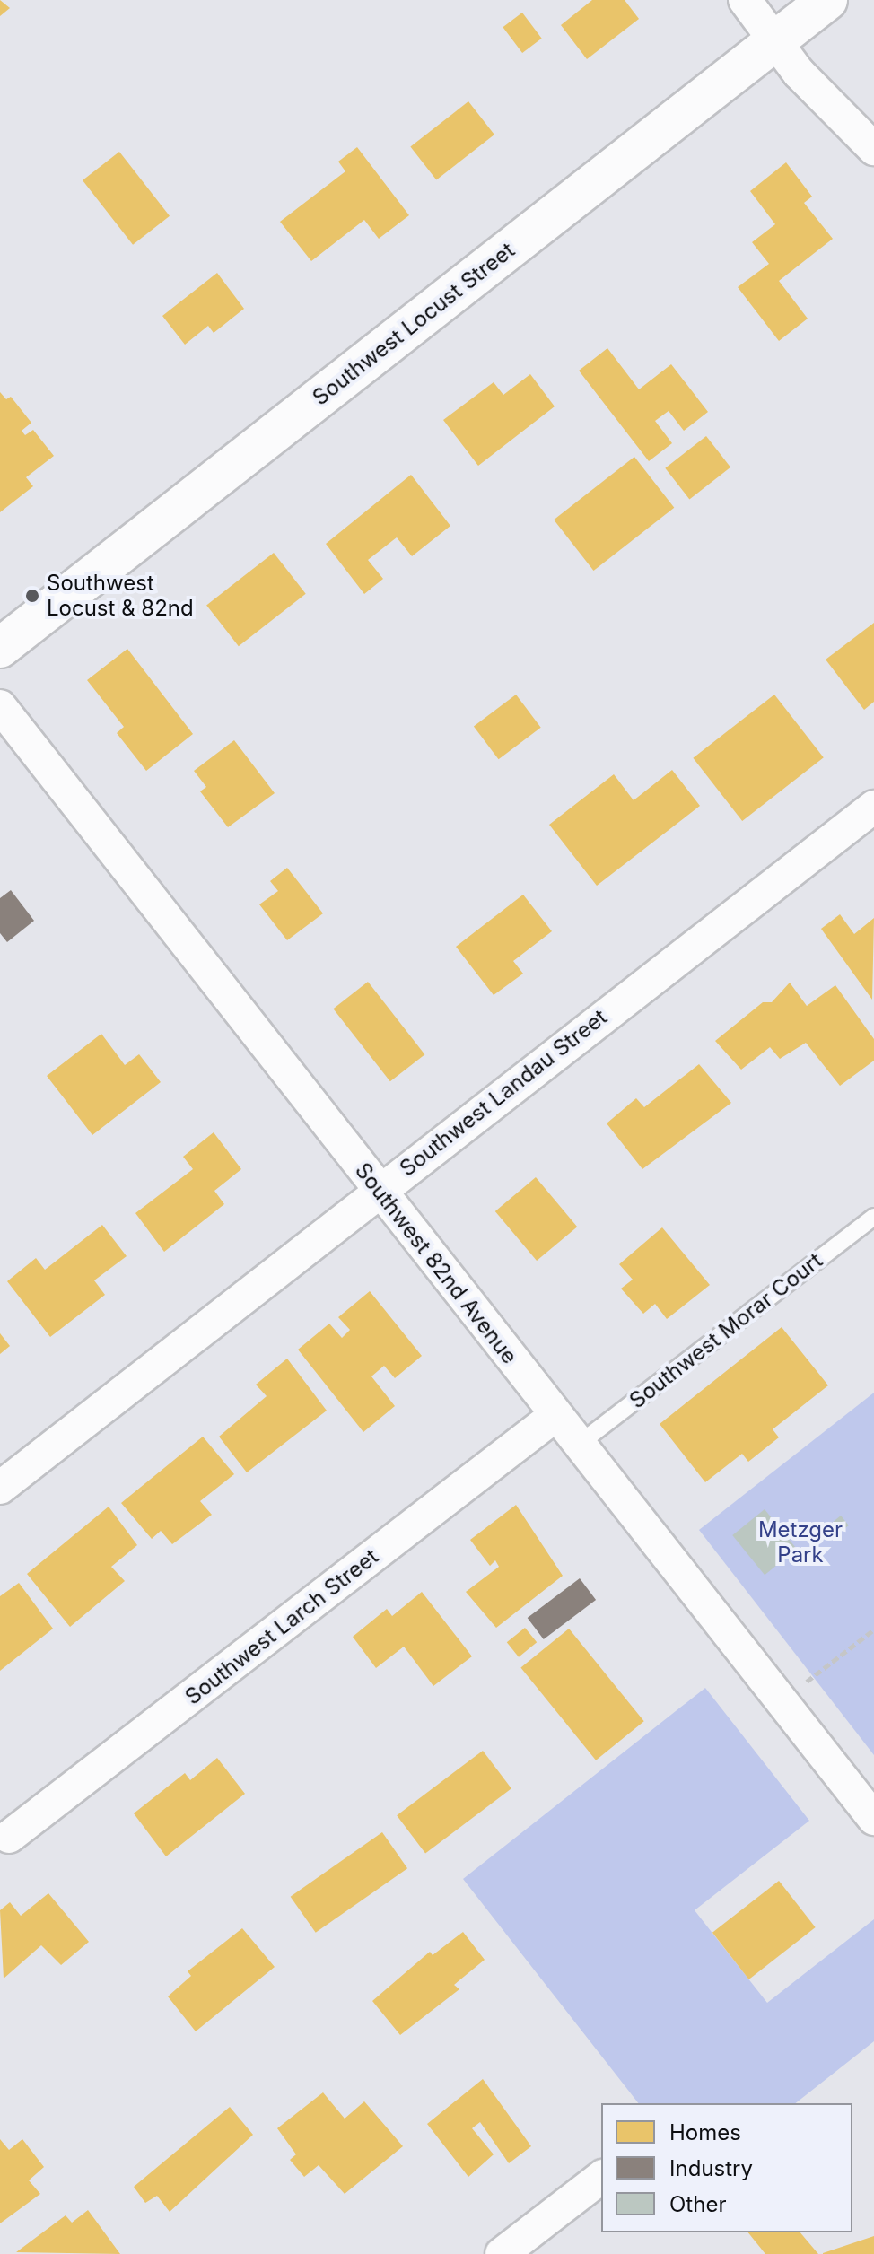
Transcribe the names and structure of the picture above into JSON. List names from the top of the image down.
{
  "streets": {
    "street": [
      "Southwest Locust Street",
      "Southwest Landau Street",
      "Southwest 82nd Avenue",
      "Southwest Larch Street"
    ],
    "lane": ["Southwest Morar Court"]
  },
  "crossings": [
    ["Southwest Landau Street", "Southwest 82nd Avenue"],
    ["Southwest 82nd Avenue", "Southwest Morar Court"],
    ["Southwest 82nd Avenue", "Southwest Larch Street"]
  ],
  "parks": ["Metzger Park"],
  "places": ["Southwest Locust & 82nd"],
  "legend": ["Homes", "Industry", "Other"]
}
